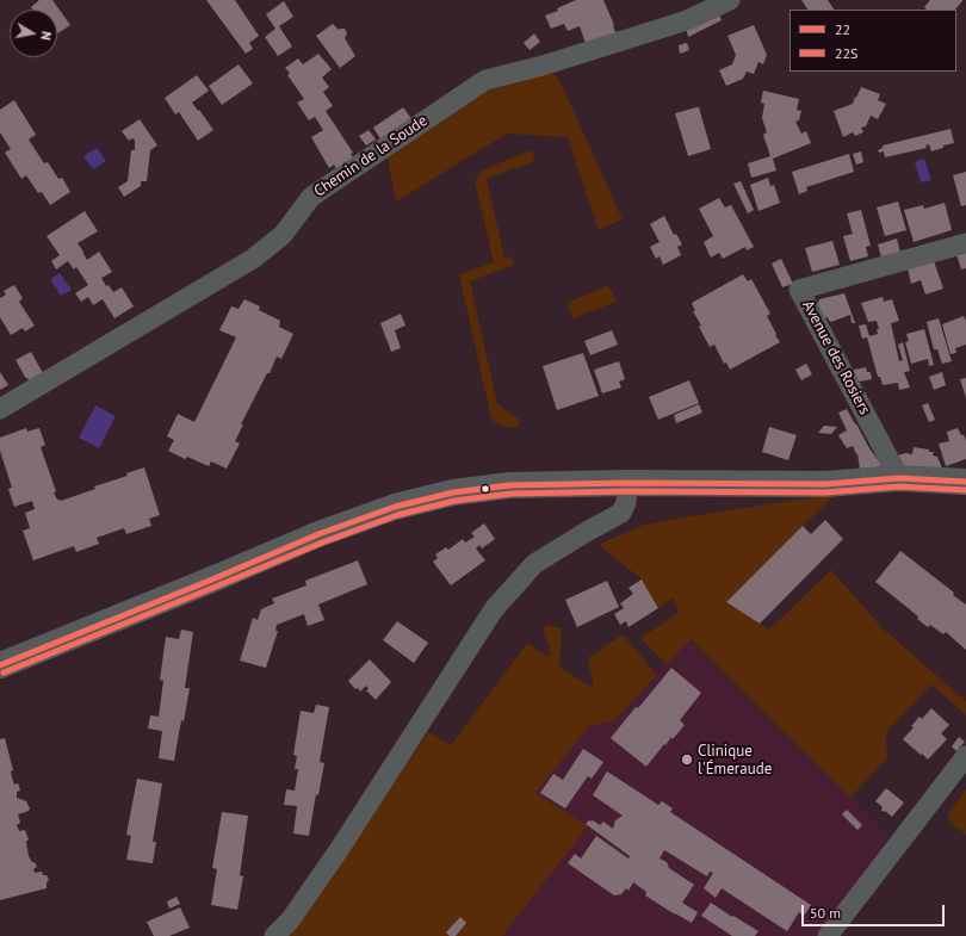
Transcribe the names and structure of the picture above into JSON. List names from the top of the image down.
{
  "streets": {
    "street": ["Chemin de la Soude", "Avenue des Rosiers"]
  },
  "places": ["Clinique l'Émeraude"],
  "lines": ["transit line 22", "transit line 22S"],
  "legend": ["22", "22S"],
  "scale_bar": "50 m",
  "north": "right"
}
